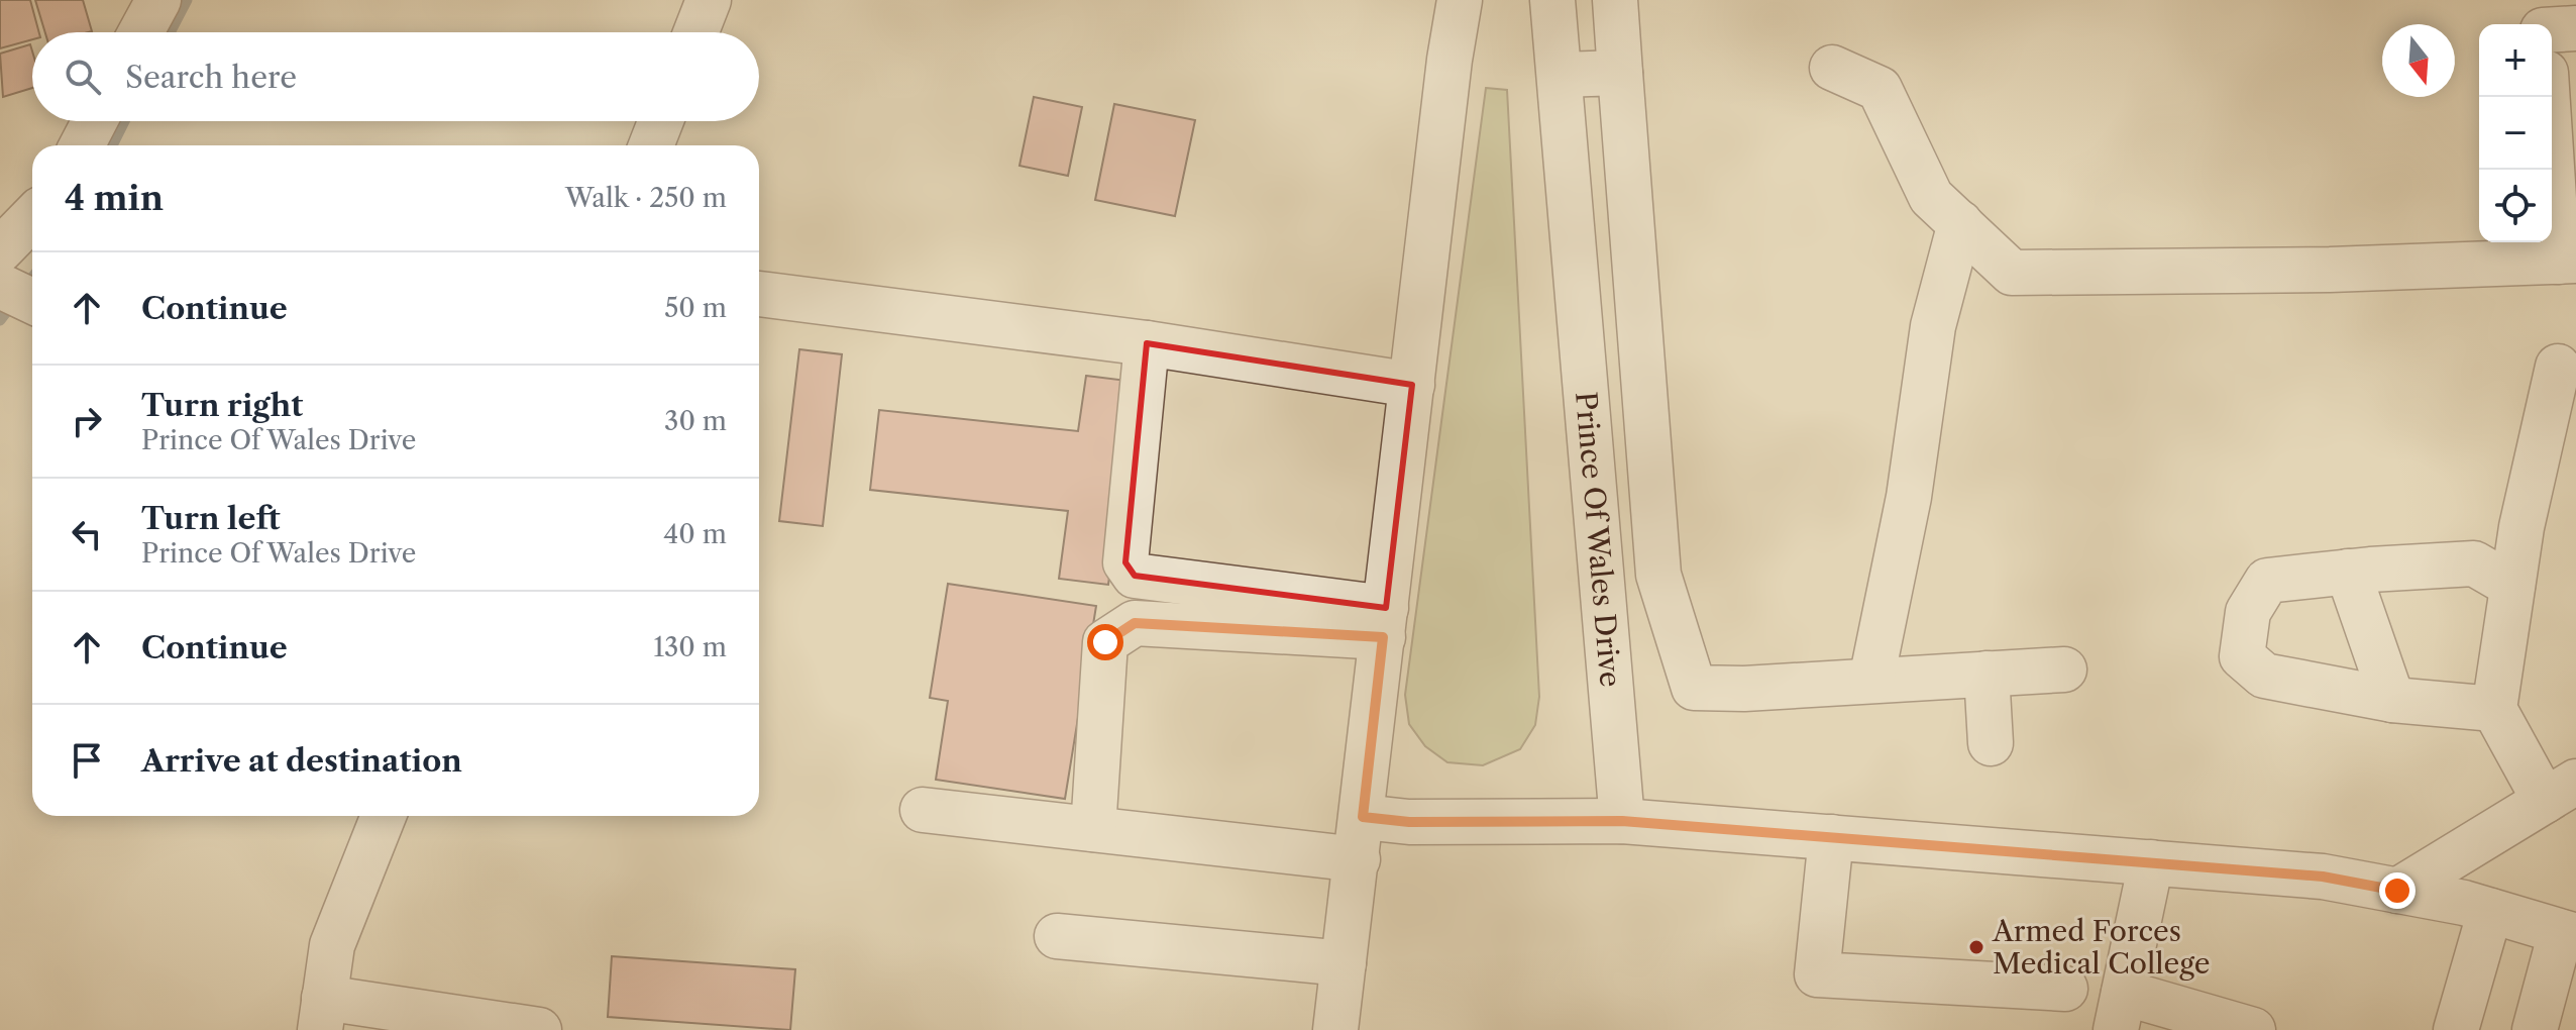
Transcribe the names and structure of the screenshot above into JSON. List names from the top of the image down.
{
  "streets": {
    "street": ["Prince Of Wales Drive"]
  },
  "places": ["Armed Forces Medical College"],
  "north": "bottom",
  "page": {
    "map_buttons": ["+", "−"],
    "search": "Search here",
    "heading": ["4 min", "Walk · 250 m"],
    "list": [
      ["Continue", "50 m"],
      ["Turn right", "Prince Of Wales Drive", "30 m"],
      ["Turn left", "Prince Of Wales Drive", "40 m"],
      ["Continue", "130 m"],
      "Arrive at destination"
    ]
  }
}
